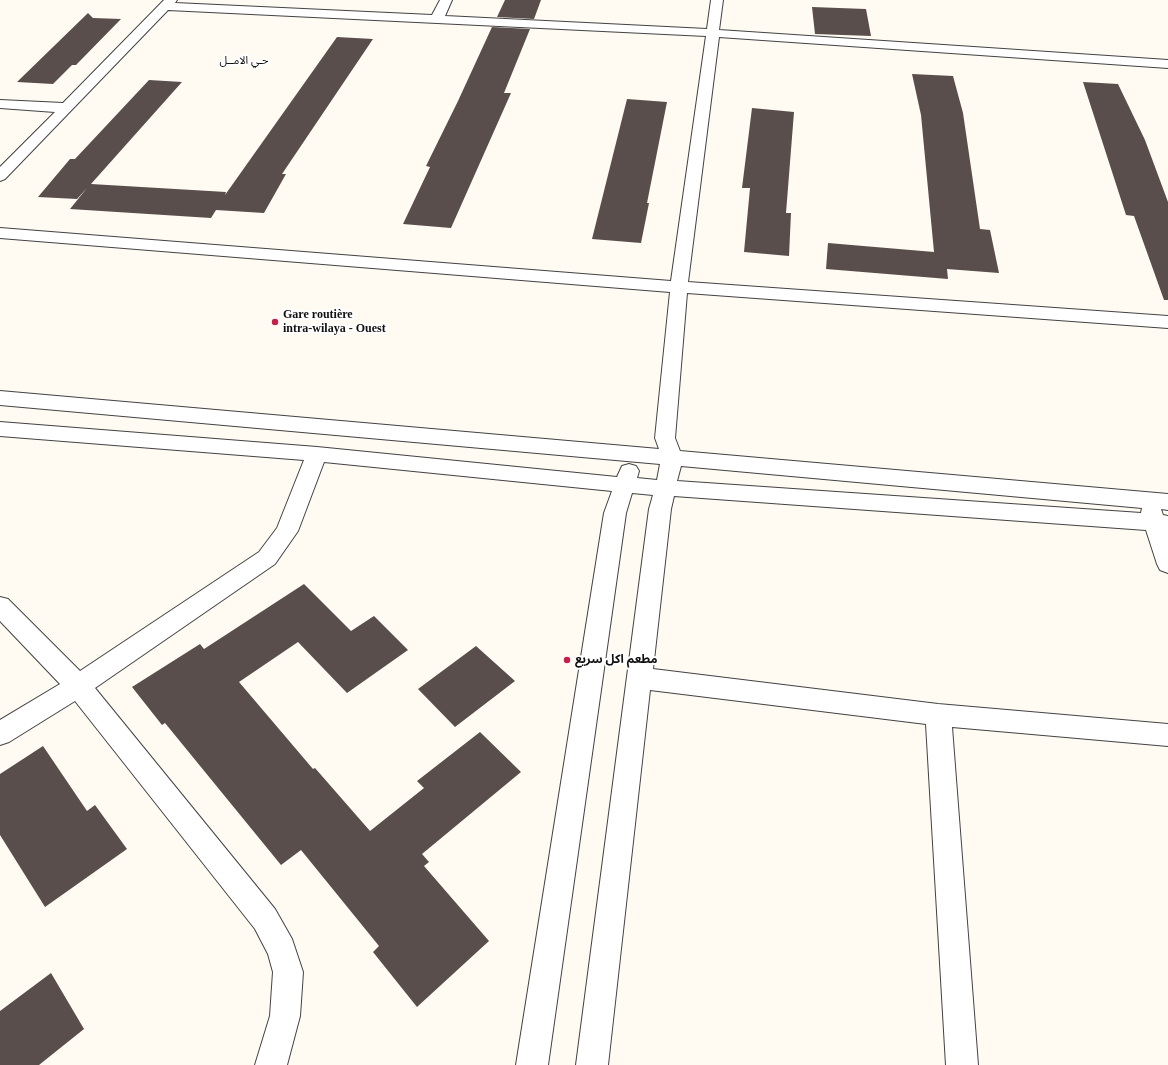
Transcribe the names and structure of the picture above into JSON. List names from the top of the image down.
{
  "districts": ["حـي الامــل"],
  "places": ["Gare routière intra-wilaya - Ouest", "مطعم اكل سريع"]
}
